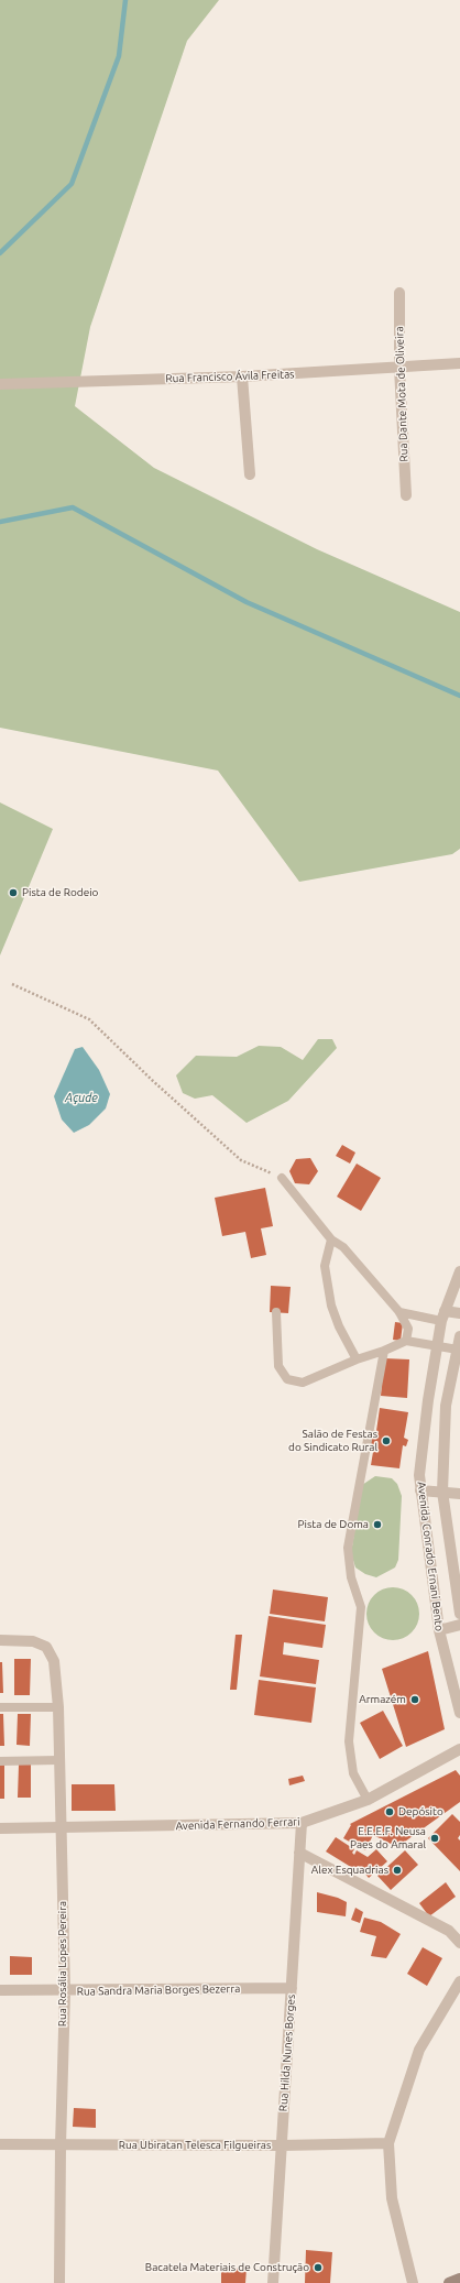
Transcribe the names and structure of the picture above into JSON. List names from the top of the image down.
{
  "streets": {
    "street": [
      "Rua Francisco Ávila Freitas",
      "Rua Dante Mota de Oliveira",
      "Avenida Conrado Ernani Bento",
      "Avenida Fernando Ferrari",
      "Rua Rosália Lopes Pereira",
      "Rua Sandra Maria Borges Bezerra",
      "Rua Hilda Nunes Borges",
      "Rua Ubiratan Telesca Filgueiras"
    ]
  },
  "crossings": [
    ["Rua Francisco Ávila Freitas", "Rua Dante Mota de Oliveira"],
    ["Avenida Fernando Ferrari", "Rua Rosália Lopes Pereira"],
    ["Avenida Fernando Ferrari", "Rua Hilda Nunes Borges"],
    ["Rua Rosália Lopes Pereira", "Rua Sandra Maria Borges Bezerra"],
    ["Rua Rosália Lopes Pereira", "Rua Ubiratan Telesca Filgueiras"],
    ["Rua Sandra Maria Borges Bezerra", "Rua Hilda Nunes Borges"],
    ["Rua Hilda Nunes Borges", "Rua Ubiratan Telesca Filgueiras"]
  ],
  "water": ["Açude"],
  "places": [
    "Pista de Rodeio",
    "Salão de Festas do Sindicato Rural",
    "Pista de Doma",
    "Armazém",
    "Depósito",
    "E.E.E.F. Neusa Paes do Amaral",
    "Alex Esquadrias",
    "Bacatela Materiais de Construção"
  ]
}
